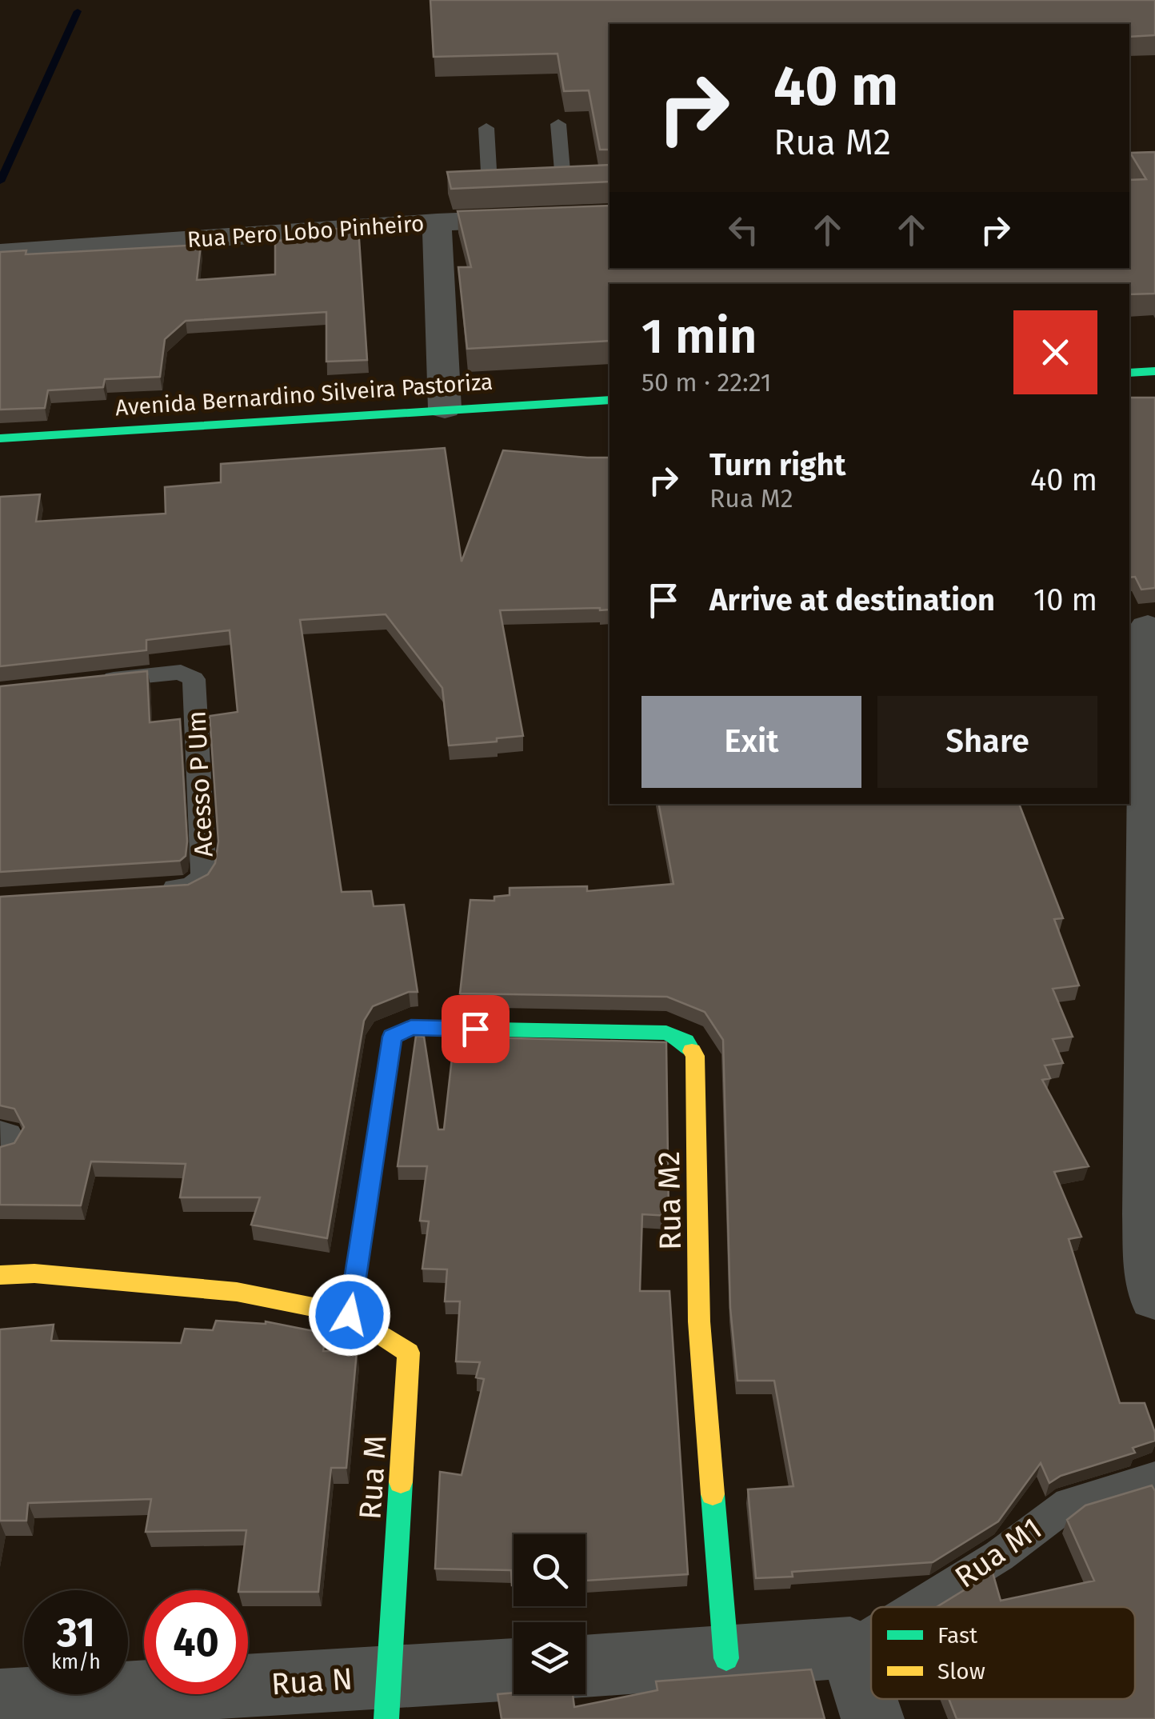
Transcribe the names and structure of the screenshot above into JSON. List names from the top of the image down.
{
  "streets": {
    "street": [
      "Rua Pero Lobo Pinheiro",
      "Avenida Bernardino Silveira Pastoriza",
      "Rua M2",
      "Rua M",
      "Rua N"
    ],
    "lane": ["Acesso P Um", "Rua M1"]
  },
  "crossings": [
    ["Rua M2", "Rua M"],
    ["Rua M", "Rua N"]
  ],
  "legend": ["Fast", "Slow"],
  "page": {
    "turn": ["40 m", "Rua M2"],
    "heading": ["1 min", "50 m · 22:21"],
    "list": [
      {
        "name": "Turn right",
        "note": "Rua M2",
        "value": "40 m"
      },
      {
        "name": "Arrive at destination",
        "value": "10 m"
      }
    ],
    "buttons": ["Exit", "Share"],
    "speed": "31 km/h",
    "limit": "40"
  }
}
